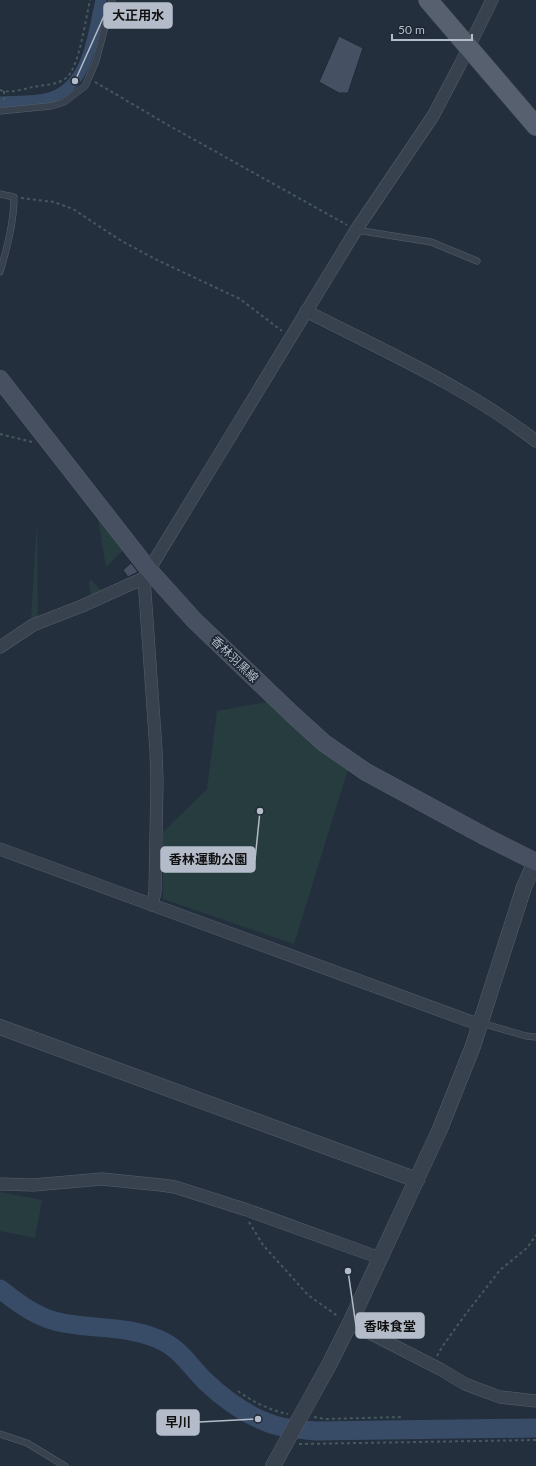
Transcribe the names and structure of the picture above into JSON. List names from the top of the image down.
{
  "streets": {
    "main road": ["香林羽黒線"]
  },
  "places": [
    "大正用水",
    "香林運動公園",
    "香味食堂",
    "早川"
  ],
  "scale_bar": "50 m"
}
